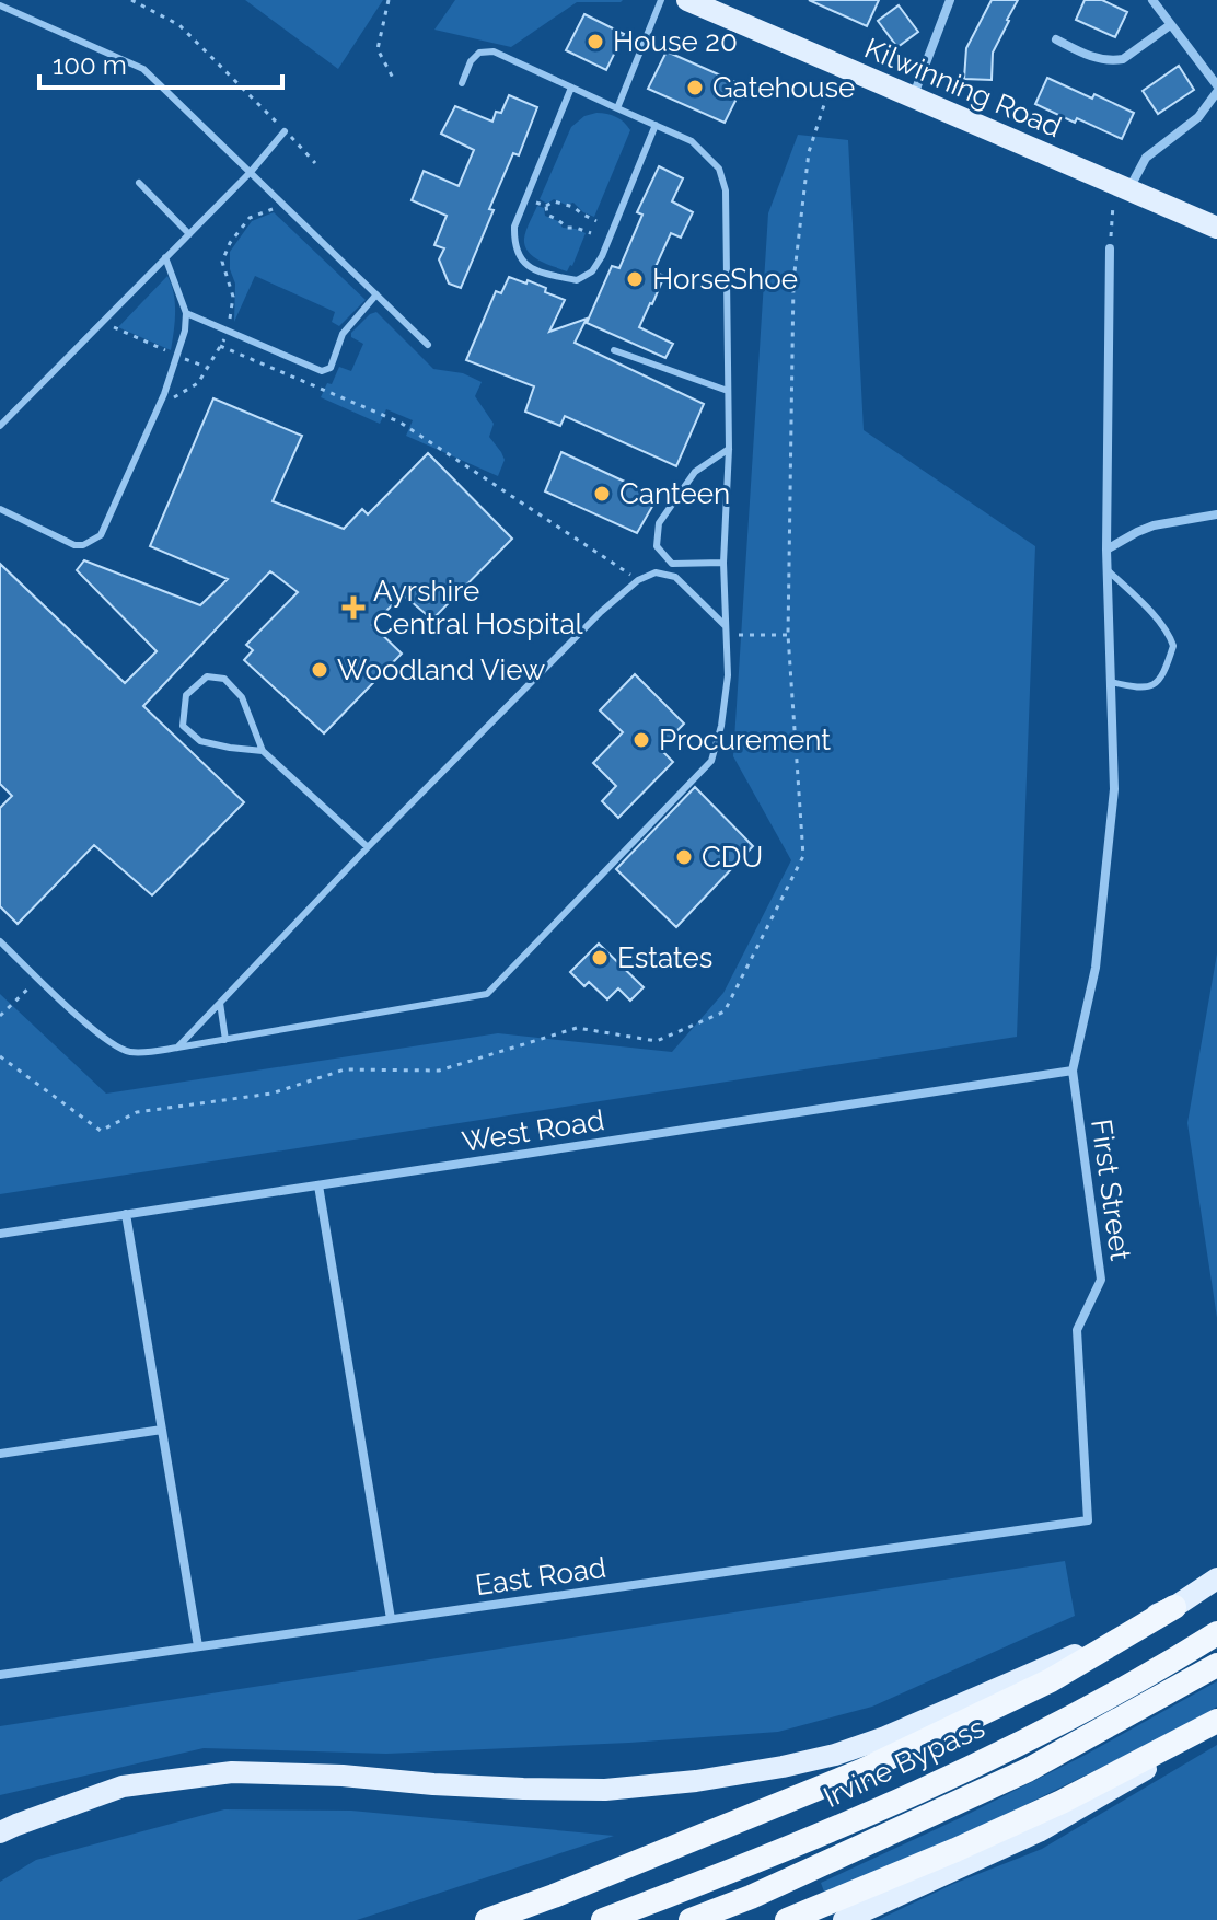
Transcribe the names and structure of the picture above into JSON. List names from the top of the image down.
{
  "streets": {
    "highway": ["Irvine Bypass"],
    "main road": ["Kilwinning Road"],
    "street": ["West Road", "First Street", "East Road"]
  },
  "crossings": [
    ["West Road", "First Street"],
    ["First Street", "East Road"]
  ],
  "places": {
    "other": [
      "House 20",
      "Gatehouse",
      "HorseShoe",
      "Canteen",
      "Woodland View",
      "Procurement",
      "CDU",
      "Estates"
    ],
    "health": ["Ayrshire Central Hospital"]
  },
  "scale_bar": "100 m"
}
